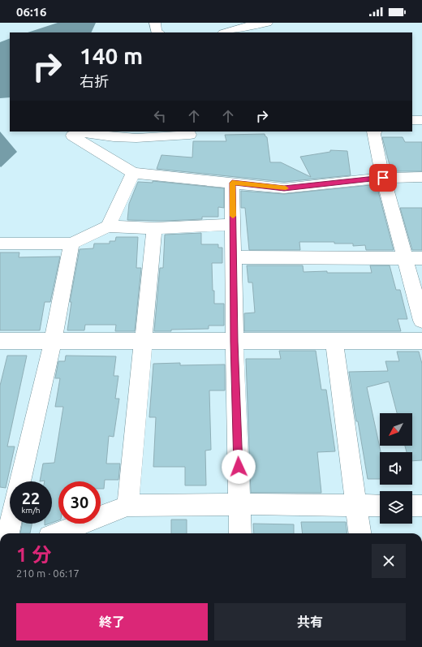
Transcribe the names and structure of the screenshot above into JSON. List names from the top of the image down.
{
  "north": "bottom left",
  "page": {
    "status": "06:16",
    "turn": ["140 m", "右折"],
    "speed": "22 km/h",
    "limit": "30",
    "heading": ["1 分", "210 m · 06:17"],
    "buttons": ["終了", "共有"]
  }
}
